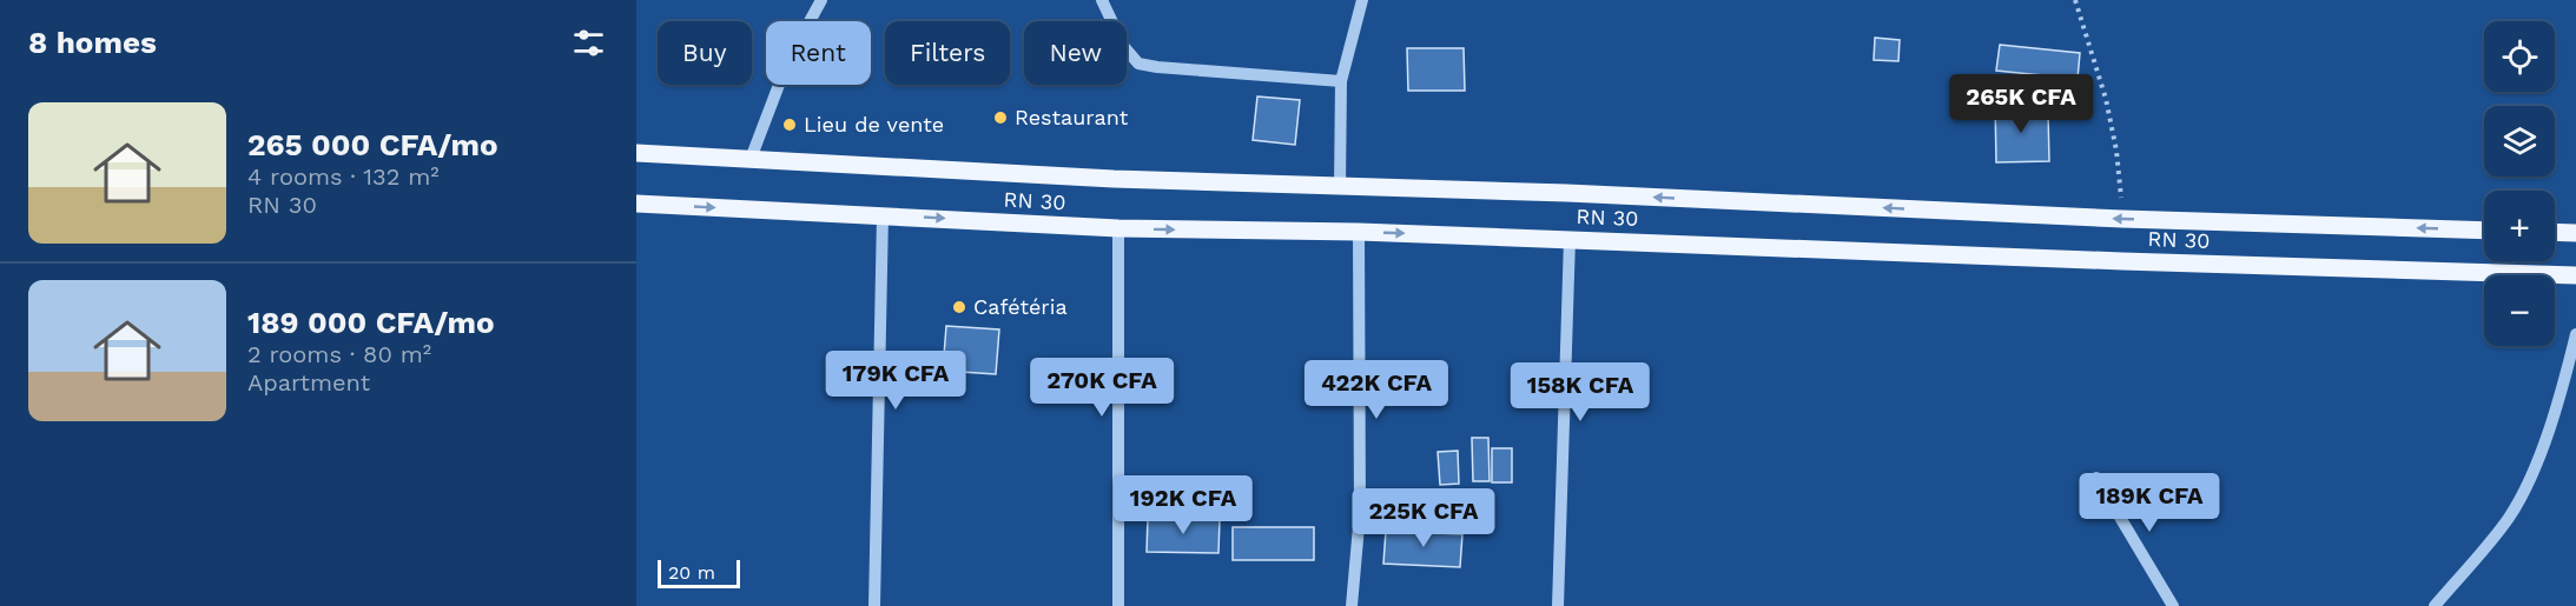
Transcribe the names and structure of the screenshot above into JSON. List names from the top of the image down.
{
  "streets": {
    "main road": ["RN 30"]
  },
  "places": ["Restaurant", "Lieu de vente", "Cafétéria"],
  "scale_bar": "20 m",
  "page": {
    "heading": "8 homes",
    "map_buttons": ["+", "−"],
    "chip": [
      "Buy",
      "Rent",
      "Filters",
      "New"
    ],
    "price": [
      "265K CFA",
      "179K CFA",
      "270K CFA",
      "422K CFA",
      "158K CFA",
      "189K CFA",
      "192K CFA",
      "225K CFA"
    ],
    "list": [
      {
        "name": "265 000 CFA/mo",
        "note": "4 rooms · 132 m² · RN 30"
      },
      {
        "name": "189 000 CFA/mo",
        "note": "2 rooms · 80 m² · Apartment"
      }
    ],
    "scale": "20 m"
  }
}
